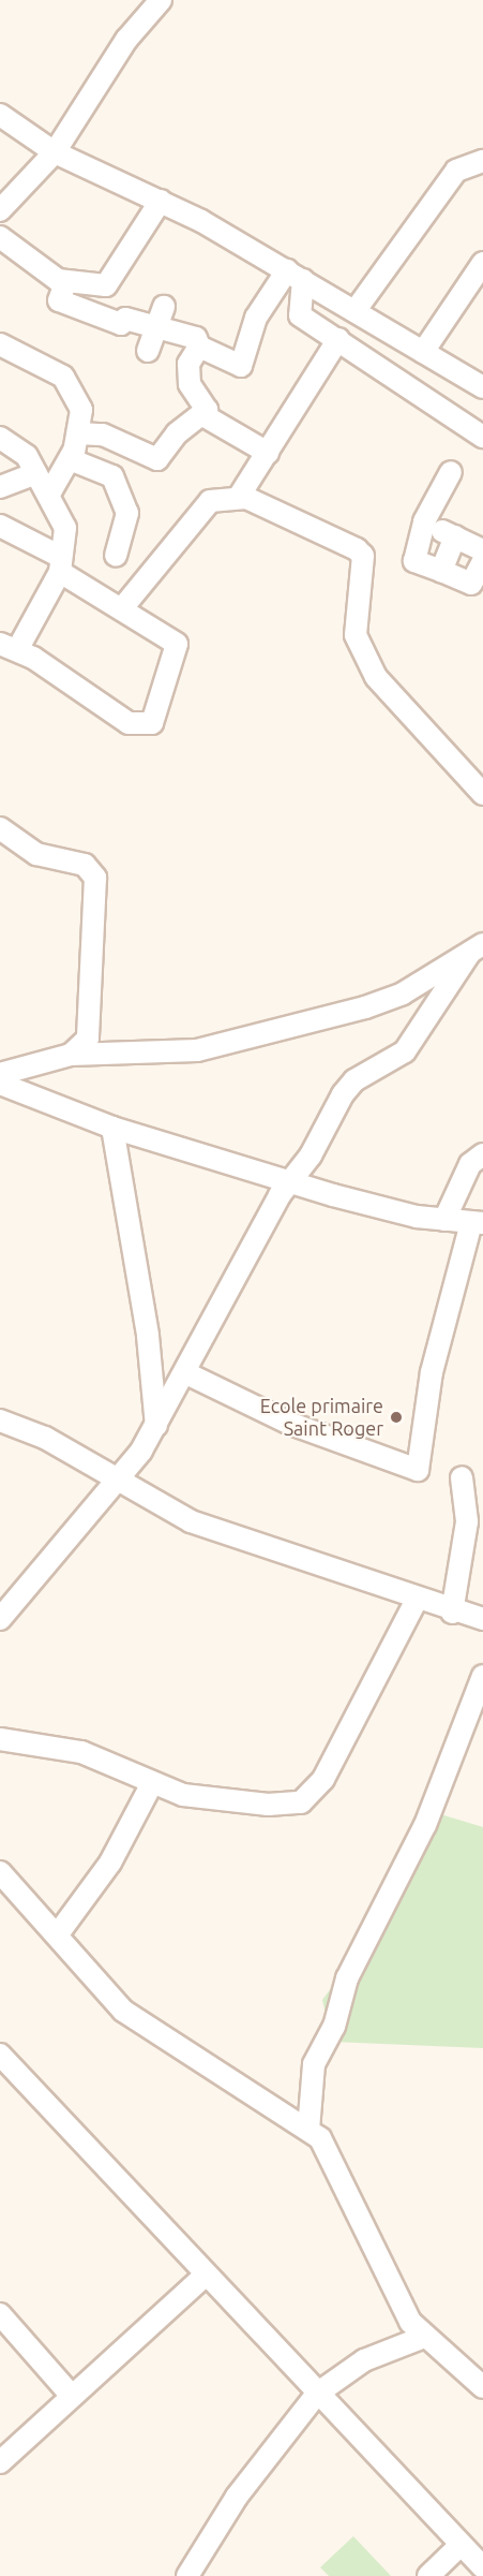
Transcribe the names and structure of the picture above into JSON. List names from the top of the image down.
{
  "places": ["Ecole primaire Saint Roger"]
}
